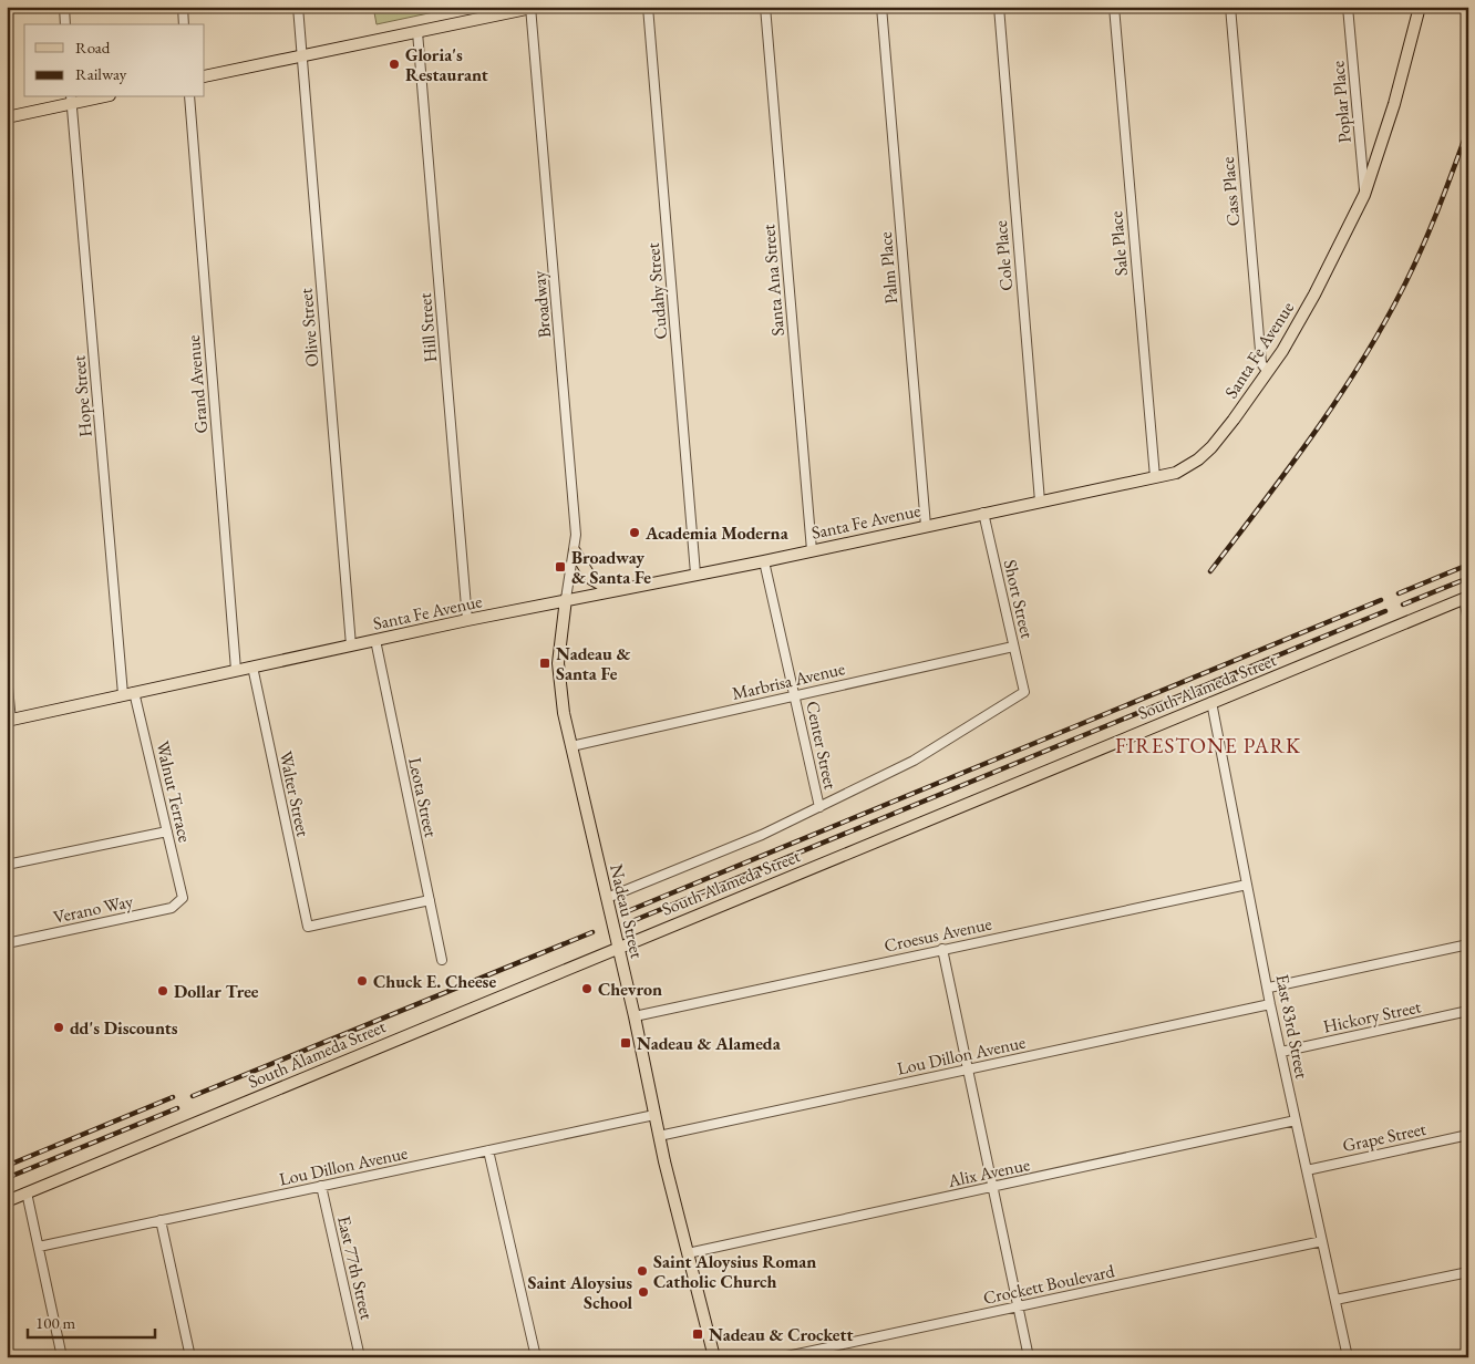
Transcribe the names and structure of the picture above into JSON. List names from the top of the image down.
{
  "streets": {
    "main road": ["Santa Fe Avenue", "South Alameda Street", "Nadeau Street"],
    "street": [
      "Poplar Place",
      "Cass Place",
      "Sale Place",
      "Cole Place",
      "Palm Place",
      "Santa Ana Street",
      "Cudahy Street",
      "Broadway",
      "Olive Street",
      "Hill Street",
      "Grand Avenue",
      "Hope Street",
      "Short Street",
      "Marbrisa Avenue",
      "Center Street",
      "Walnut Terrace",
      "Walter Street",
      "Leota Street",
      "Verano Way",
      "Croesus Avenue",
      "Hickory Street",
      "East 83rd Street",
      "Lou Dillon Avenue",
      "Grape Street",
      "Alix Avenue",
      "East 77th Street",
      "Crockett Boulevard"
    ]
  },
  "crossings": [
    ["Poplar Place", "Santa Fe Avenue"],
    ["Cass Place", "Santa Fe Avenue"],
    ["Sale Place", "Santa Fe Avenue"],
    ["Cole Place", "Santa Fe Avenue"],
    ["Palm Place", "Santa Fe Avenue"],
    ["Santa Ana Street", "Santa Fe Avenue"],
    ["Cudahy Street", "Santa Fe Avenue"],
    ["Broadway", "Santa Fe Avenue"],
    ["Broadway", "Nadeau Street"],
    ["Olive Street", "Santa Fe Avenue"],
    ["Hill Street", "Santa Fe Avenue"],
    ["Santa Fe Avenue", "Grand Avenue"],
    ["Santa Fe Avenue", "Hope Street"],
    ["Santa Fe Avenue", "Short Street"],
    ["Santa Fe Avenue", "Center Street"],
    ["Santa Fe Avenue", "Walnut Terrace"],
    ["Santa Fe Avenue", "Walter Street"],
    ["Santa Fe Avenue", "Leota Street"],
    ["Santa Fe Avenue", "Nadeau Street"],
    ["Hope Street", "Walnut Terrace"],
    ["Short Street", "Marbrisa Avenue"],
    ["Short Street", "South Alameda Street"],
    ["Marbrisa Avenue", "Center Street"],
    ["Marbrisa Avenue", "Nadeau Street"],
    ["South Alameda Street", "Center Street"],
    ["South Alameda Street", "Nadeau Street"],
    ["South Alameda Street", "East 83rd Street"],
    ["Walnut Terrace", "Verano Way"],
    ["Walter Street", "Leota Street"],
    ["Nadeau Street", "Croesus Avenue"],
    ["Nadeau Street", "Lou Dillon Avenue"],
    ["Nadeau Street", "Alix Avenue"],
    ["Croesus Avenue", "East 83rd Street"],
    ["Hickory Street", "East 83rd Street"],
    ["East 83rd Street", "Lou Dillon Avenue"],
    ["East 83rd Street", "Grape Street"],
    ["East 83rd Street", "Alix Avenue"],
    ["East 83rd Street", "Crockett Boulevard"],
    ["Lou Dillon Avenue", "East 77th Street"]
  ],
  "districts": ["FIRESTONE PARK"],
  "places": {
    "other": [
      "Gloria's Restaurant",
      "Academia Moderna",
      "Chuck E. Cheese",
      "Chevron",
      "Dollar Tree",
      "dd's Discounts",
      "Saint Aloysius Roman Catholic Church",
      "Saint Aloysius School"
    ],
    "transit": [
      "Broadway & Santa Fe",
      "Nadeau & Santa Fe",
      "Nadeau & Alameda",
      "Nadeau & Crockett"
    ]
  },
  "legend": ["Road", "Railway"],
  "scale_bar": "100 m"
}
